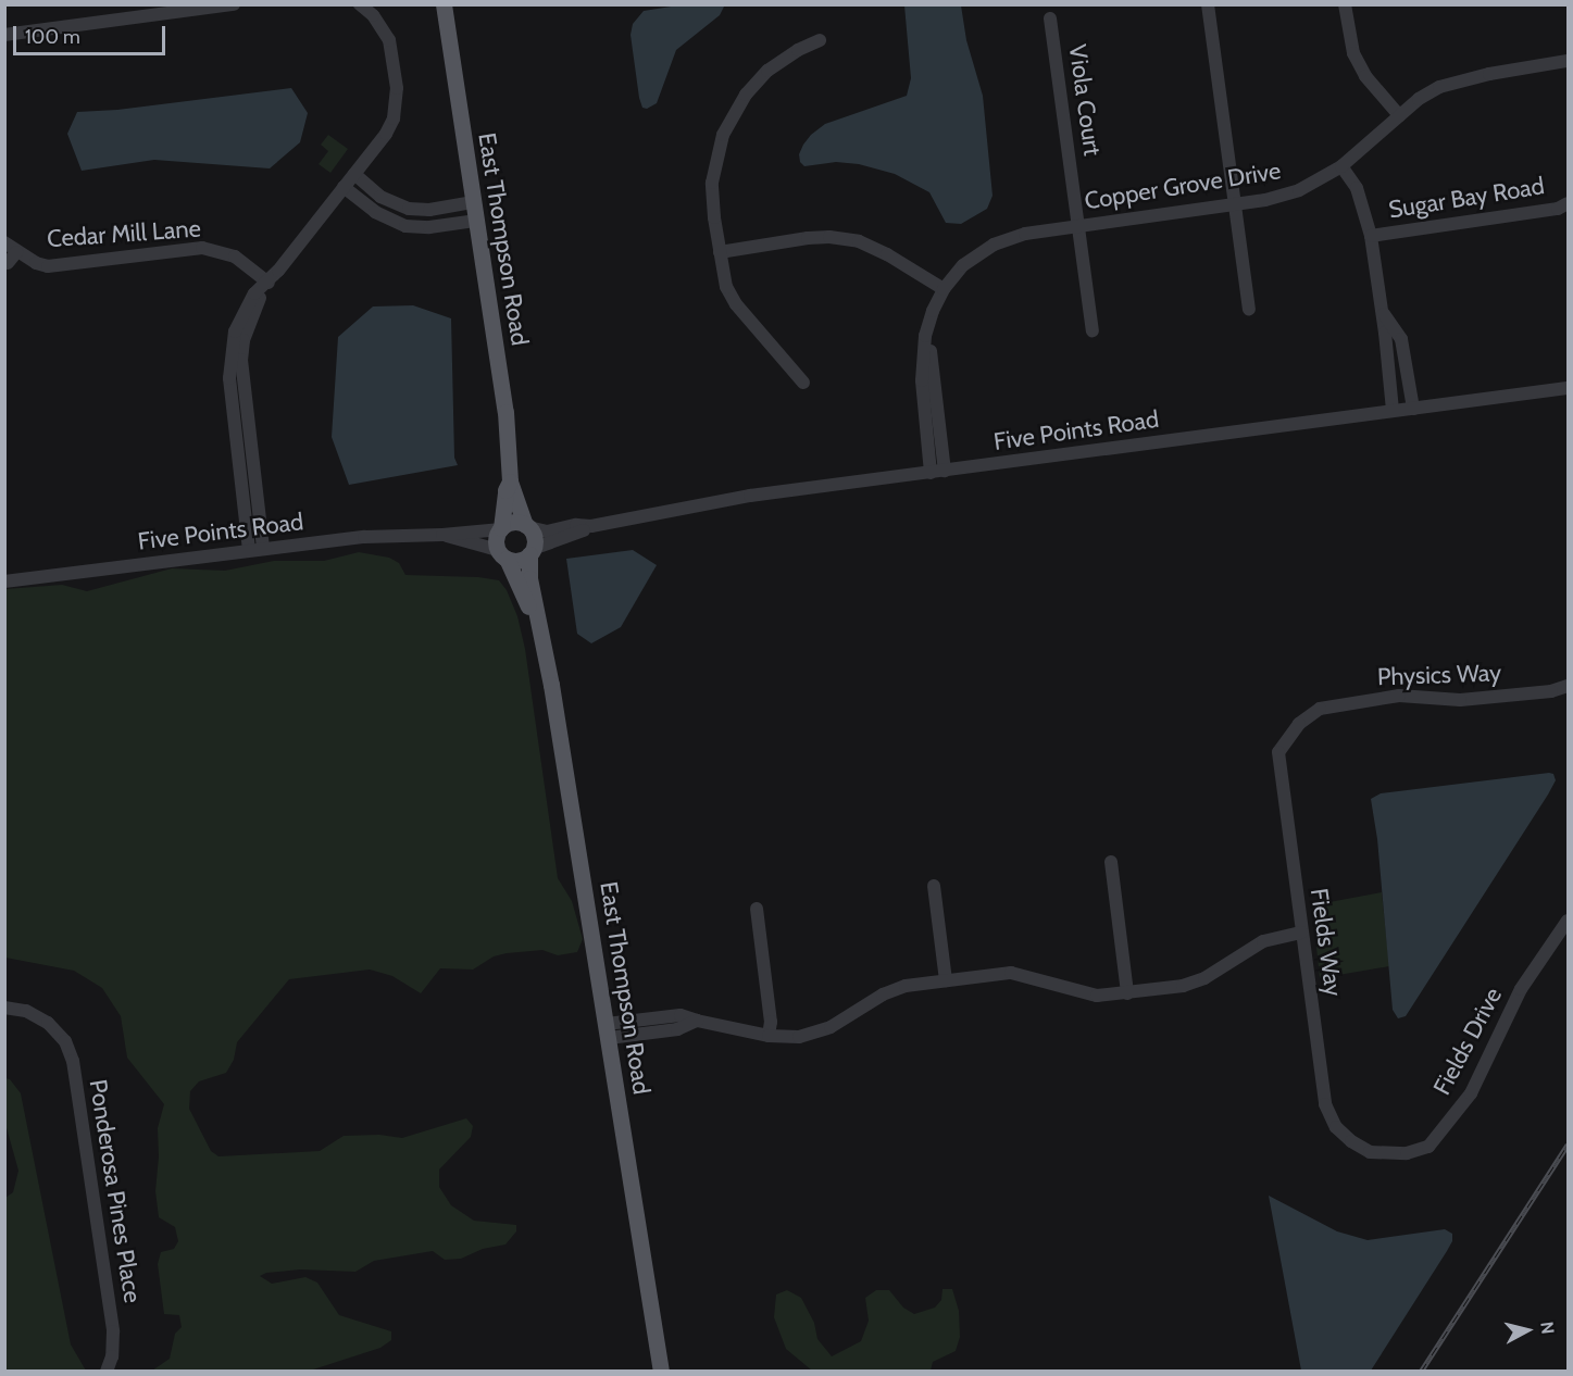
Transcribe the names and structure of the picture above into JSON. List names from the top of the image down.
{
  "streets": {
    "main road": ["East Thompson Road"],
    "street": [
      "Viola Court",
      "Copper Grove Drive",
      "Sugar Bay Road",
      "Cedar Mill Lane",
      "Five Points Road",
      "Physics Way",
      "Fields Way",
      "Fields Drive",
      "Ponderosa Pines Place"
    ]
  },
  "crossings": [
    ["Viola Court", "Copper Grove Drive"],
    ["Copper Grove Drive", "Five Points Road"],
    ["East Thompson Road", "Five Points Road"],
    ["Physics Way", "Fields Way"],
    ["Fields Way", "Fields Drive"]
  ],
  "scale_bar": "100 m",
  "north": "right"
}
